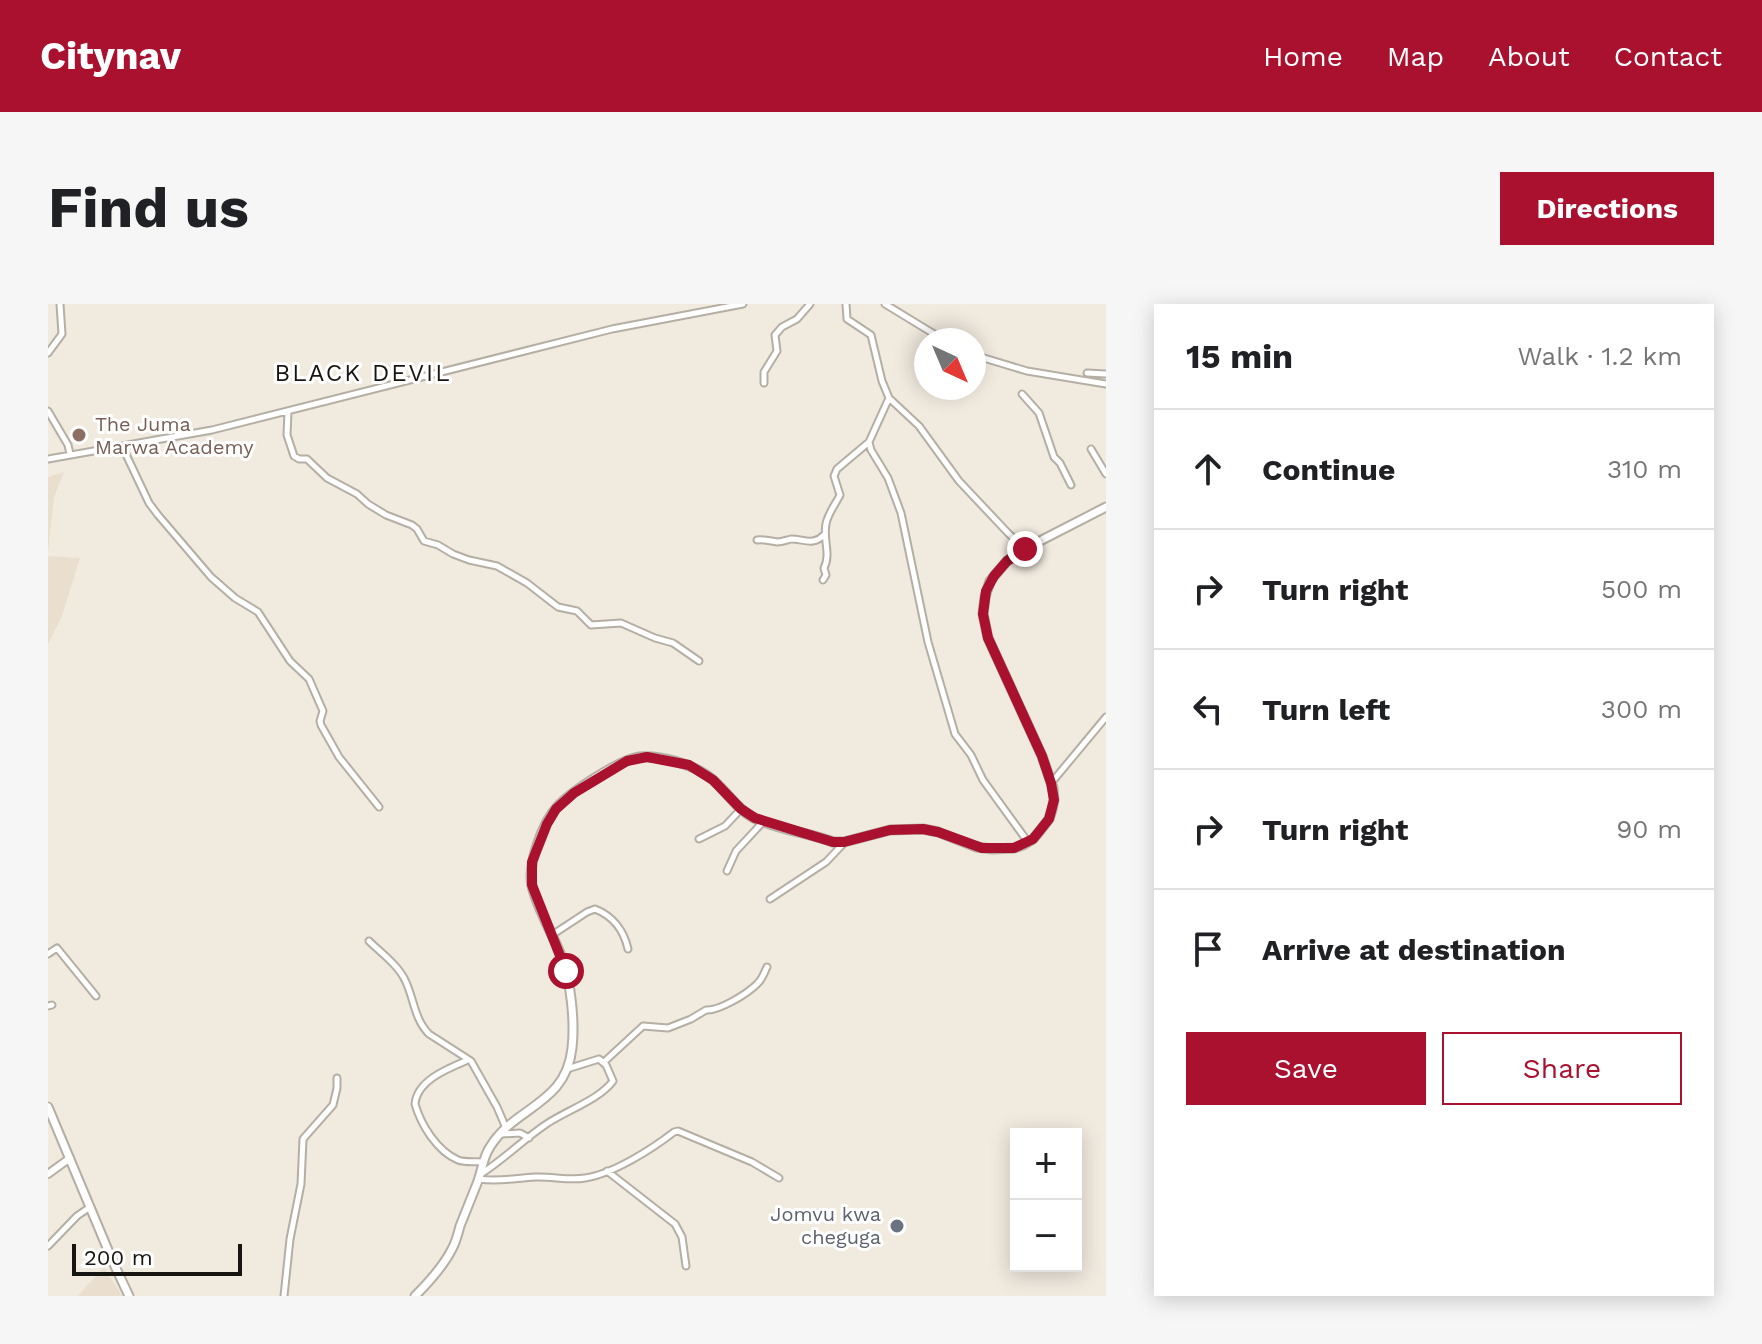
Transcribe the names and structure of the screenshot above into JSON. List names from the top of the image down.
{
  "districts": ["BLACK DEVIL"],
  "places": ["The Juma Marwa Academy", "Jomvu kwa cheguga"],
  "scale_bar": "200 m",
  "north": "bottom right",
  "page": {
    "header": "Citynav",
    "nav": [
      "Home",
      "Map",
      "About",
      "Contact"
    ],
    "buttons": [
      "Directions",
      ["Save", "Share"]
    ],
    "title": "Find us",
    "heading": ["15 min", "Walk · 1.2 km"],
    "list": [
      ["Continue", "310 m"],
      ["Turn right", "500 m"],
      ["Turn left", "300 m"],
      ["Turn right", "90 m"],
      "Arrive at destination"
    ],
    "map_buttons": ["+", "−"],
    "scale": "200 m"
  }
}
